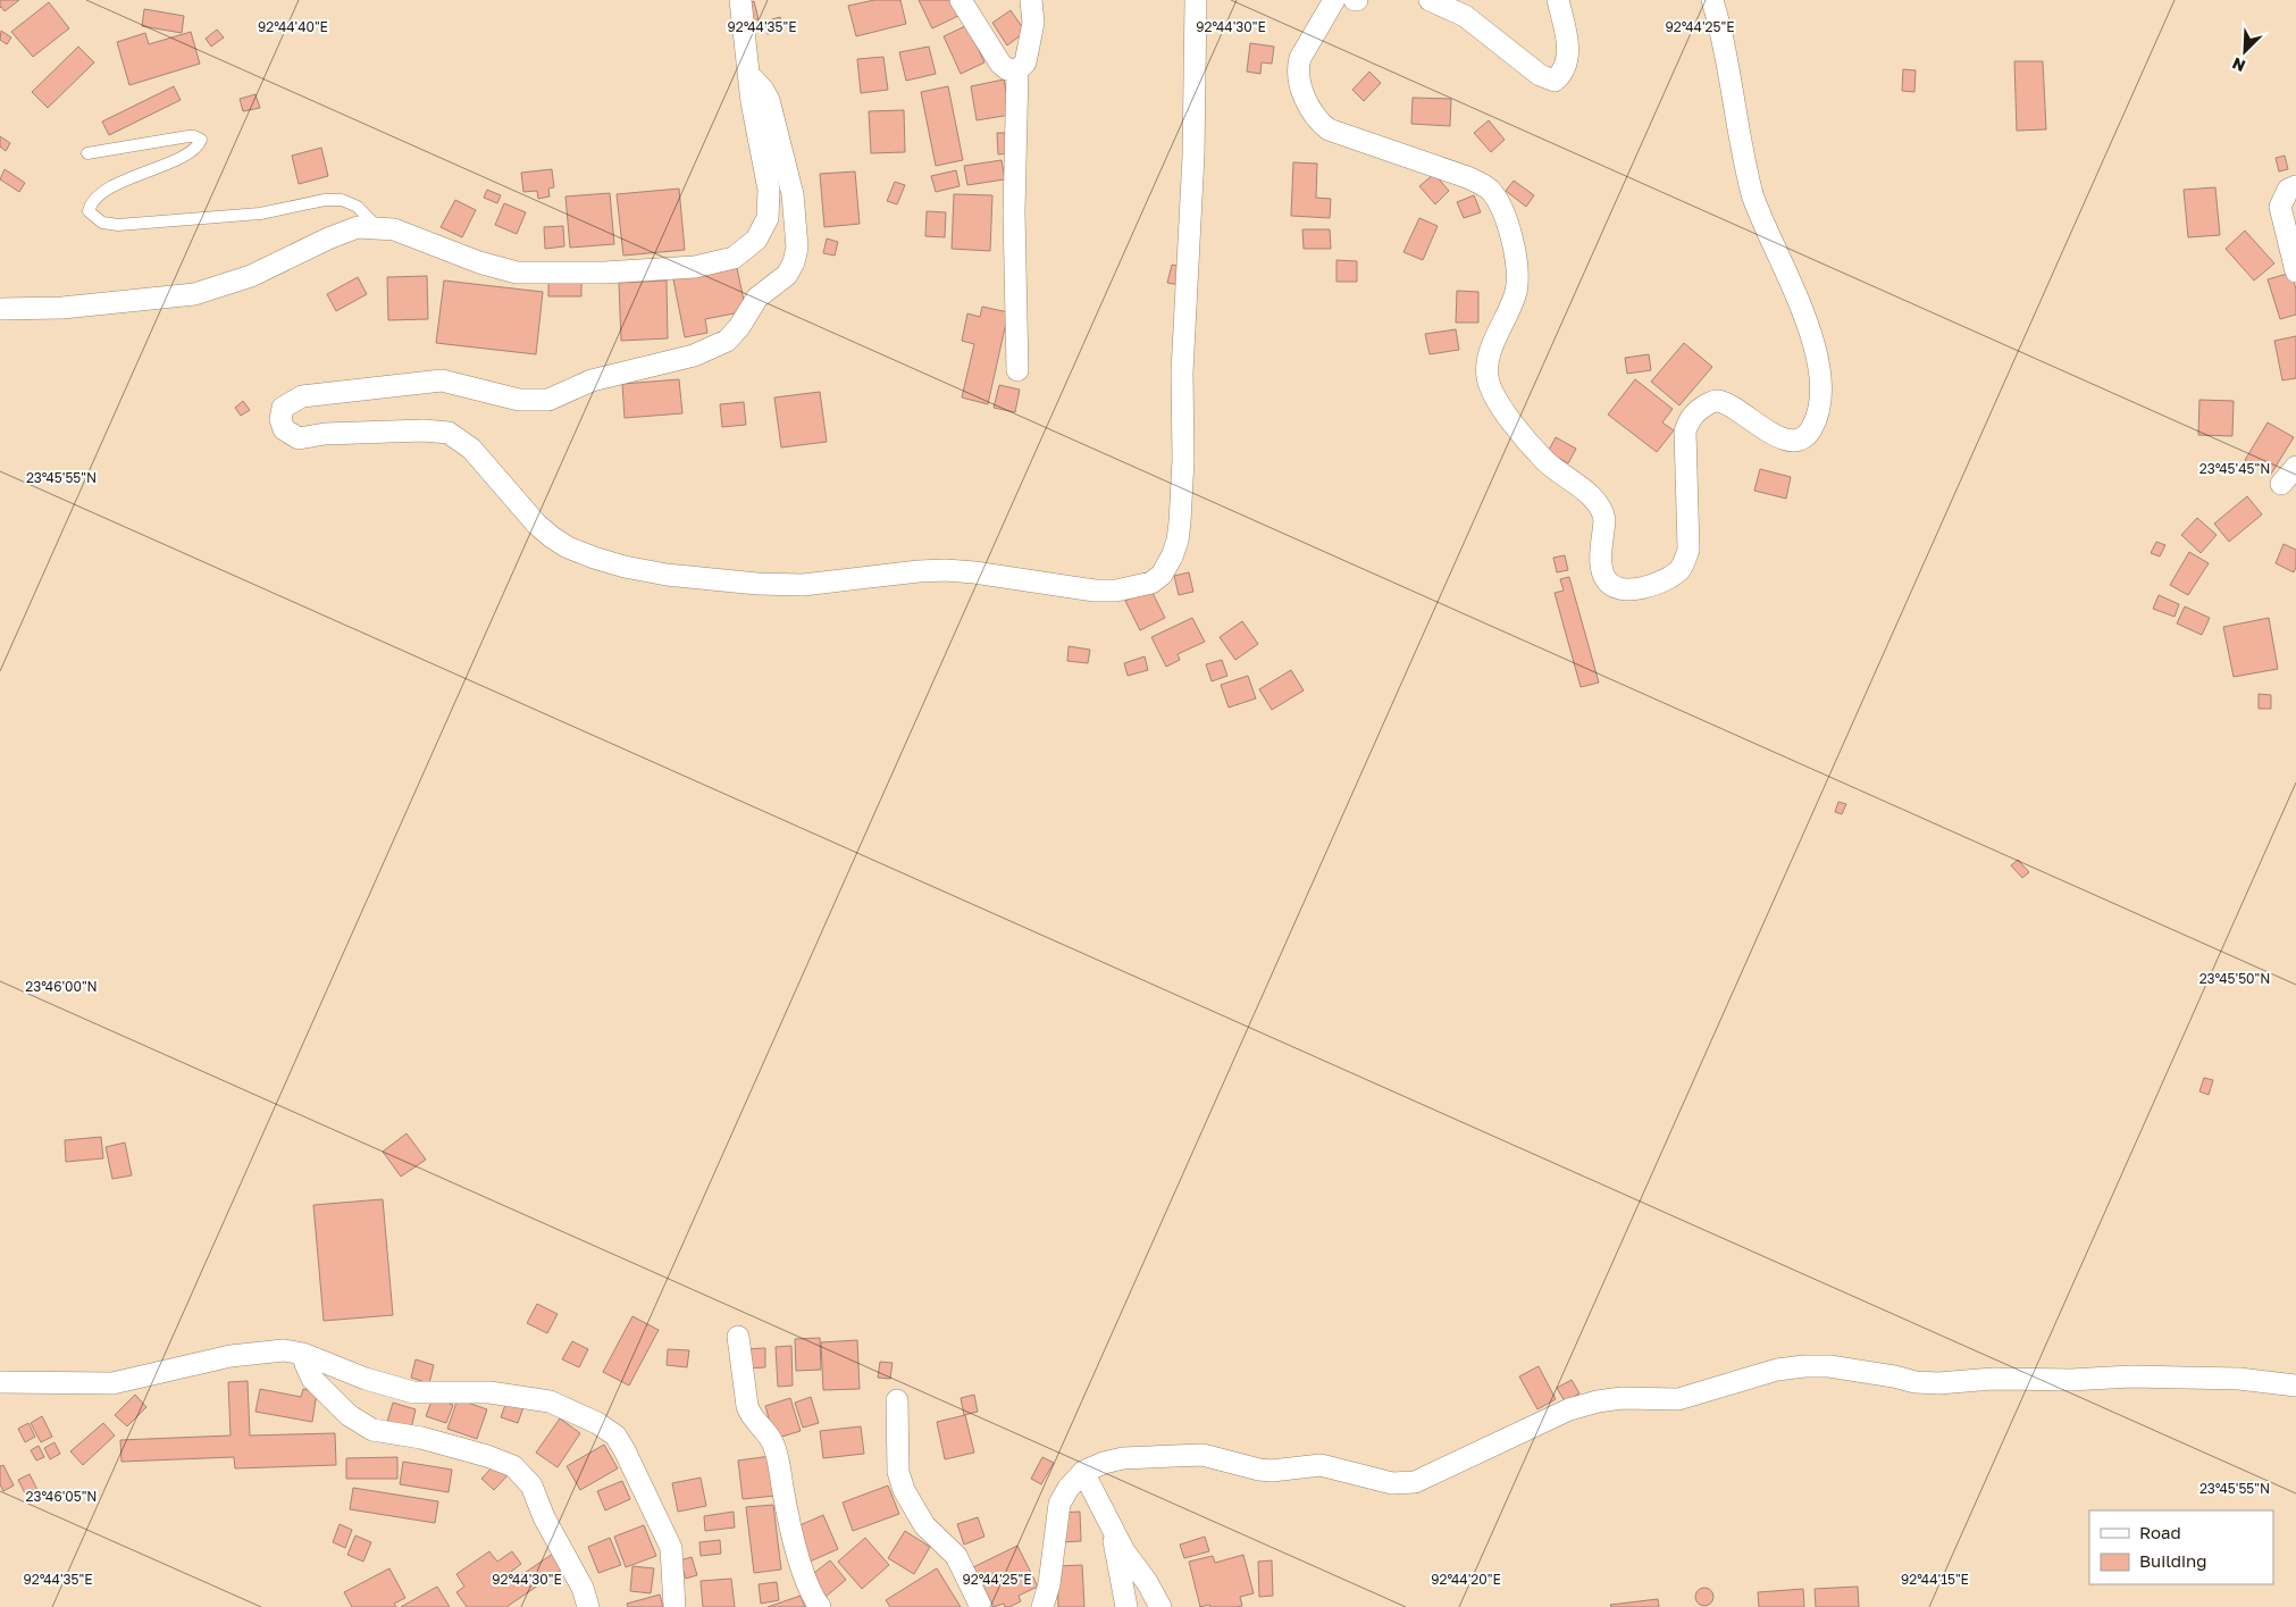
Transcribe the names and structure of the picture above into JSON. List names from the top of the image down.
{
  "legend": ["Road", "Building"],
  "north": "bottom left",
  "coordinates": [
    "92°44'40\"E",
    "92°44'25\"E",
    "92°44'35\"E",
    "92°44'30\"E",
    "23°45'45\"N",
    "23°45'55\"N",
    "23°45'50\"N",
    "23°46'00\"N",
    "23°46'05\"N",
    "92°44'20\"E",
    "92°44'15\"E"
  ]
}
